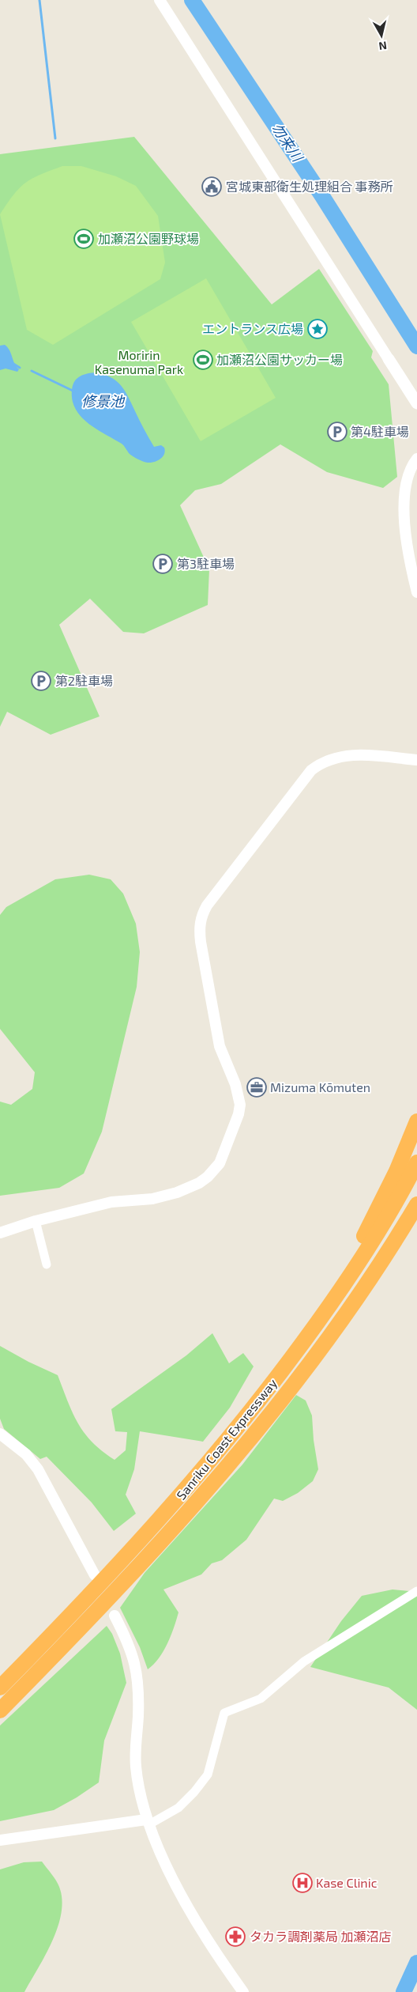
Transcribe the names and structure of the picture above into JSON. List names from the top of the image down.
{
  "streets": {
    "highway": ["Sanriku Coast Expressway"]
  },
  "water": ["勿来川", "修景池"],
  "parks": ["Moririn Kasenuma Park"],
  "places": {
    "public building": ["宮城東部衛生処理組合 事務所"],
    "sports": ["加瀬沼公園野球場", "加瀬沼公園サッカー場"],
    "place": ["エントランス広場"],
    "parking": ["第4駐車場", "第3駐車場", "第2駐車場"],
    "office": ["Mizuma Kōmuten"],
    "hospital": ["Kase Clinic"],
    "pharmacy": ["タカラ調剤薬局 加瀬沼店"]
  },
  "north": "bottom"
}
